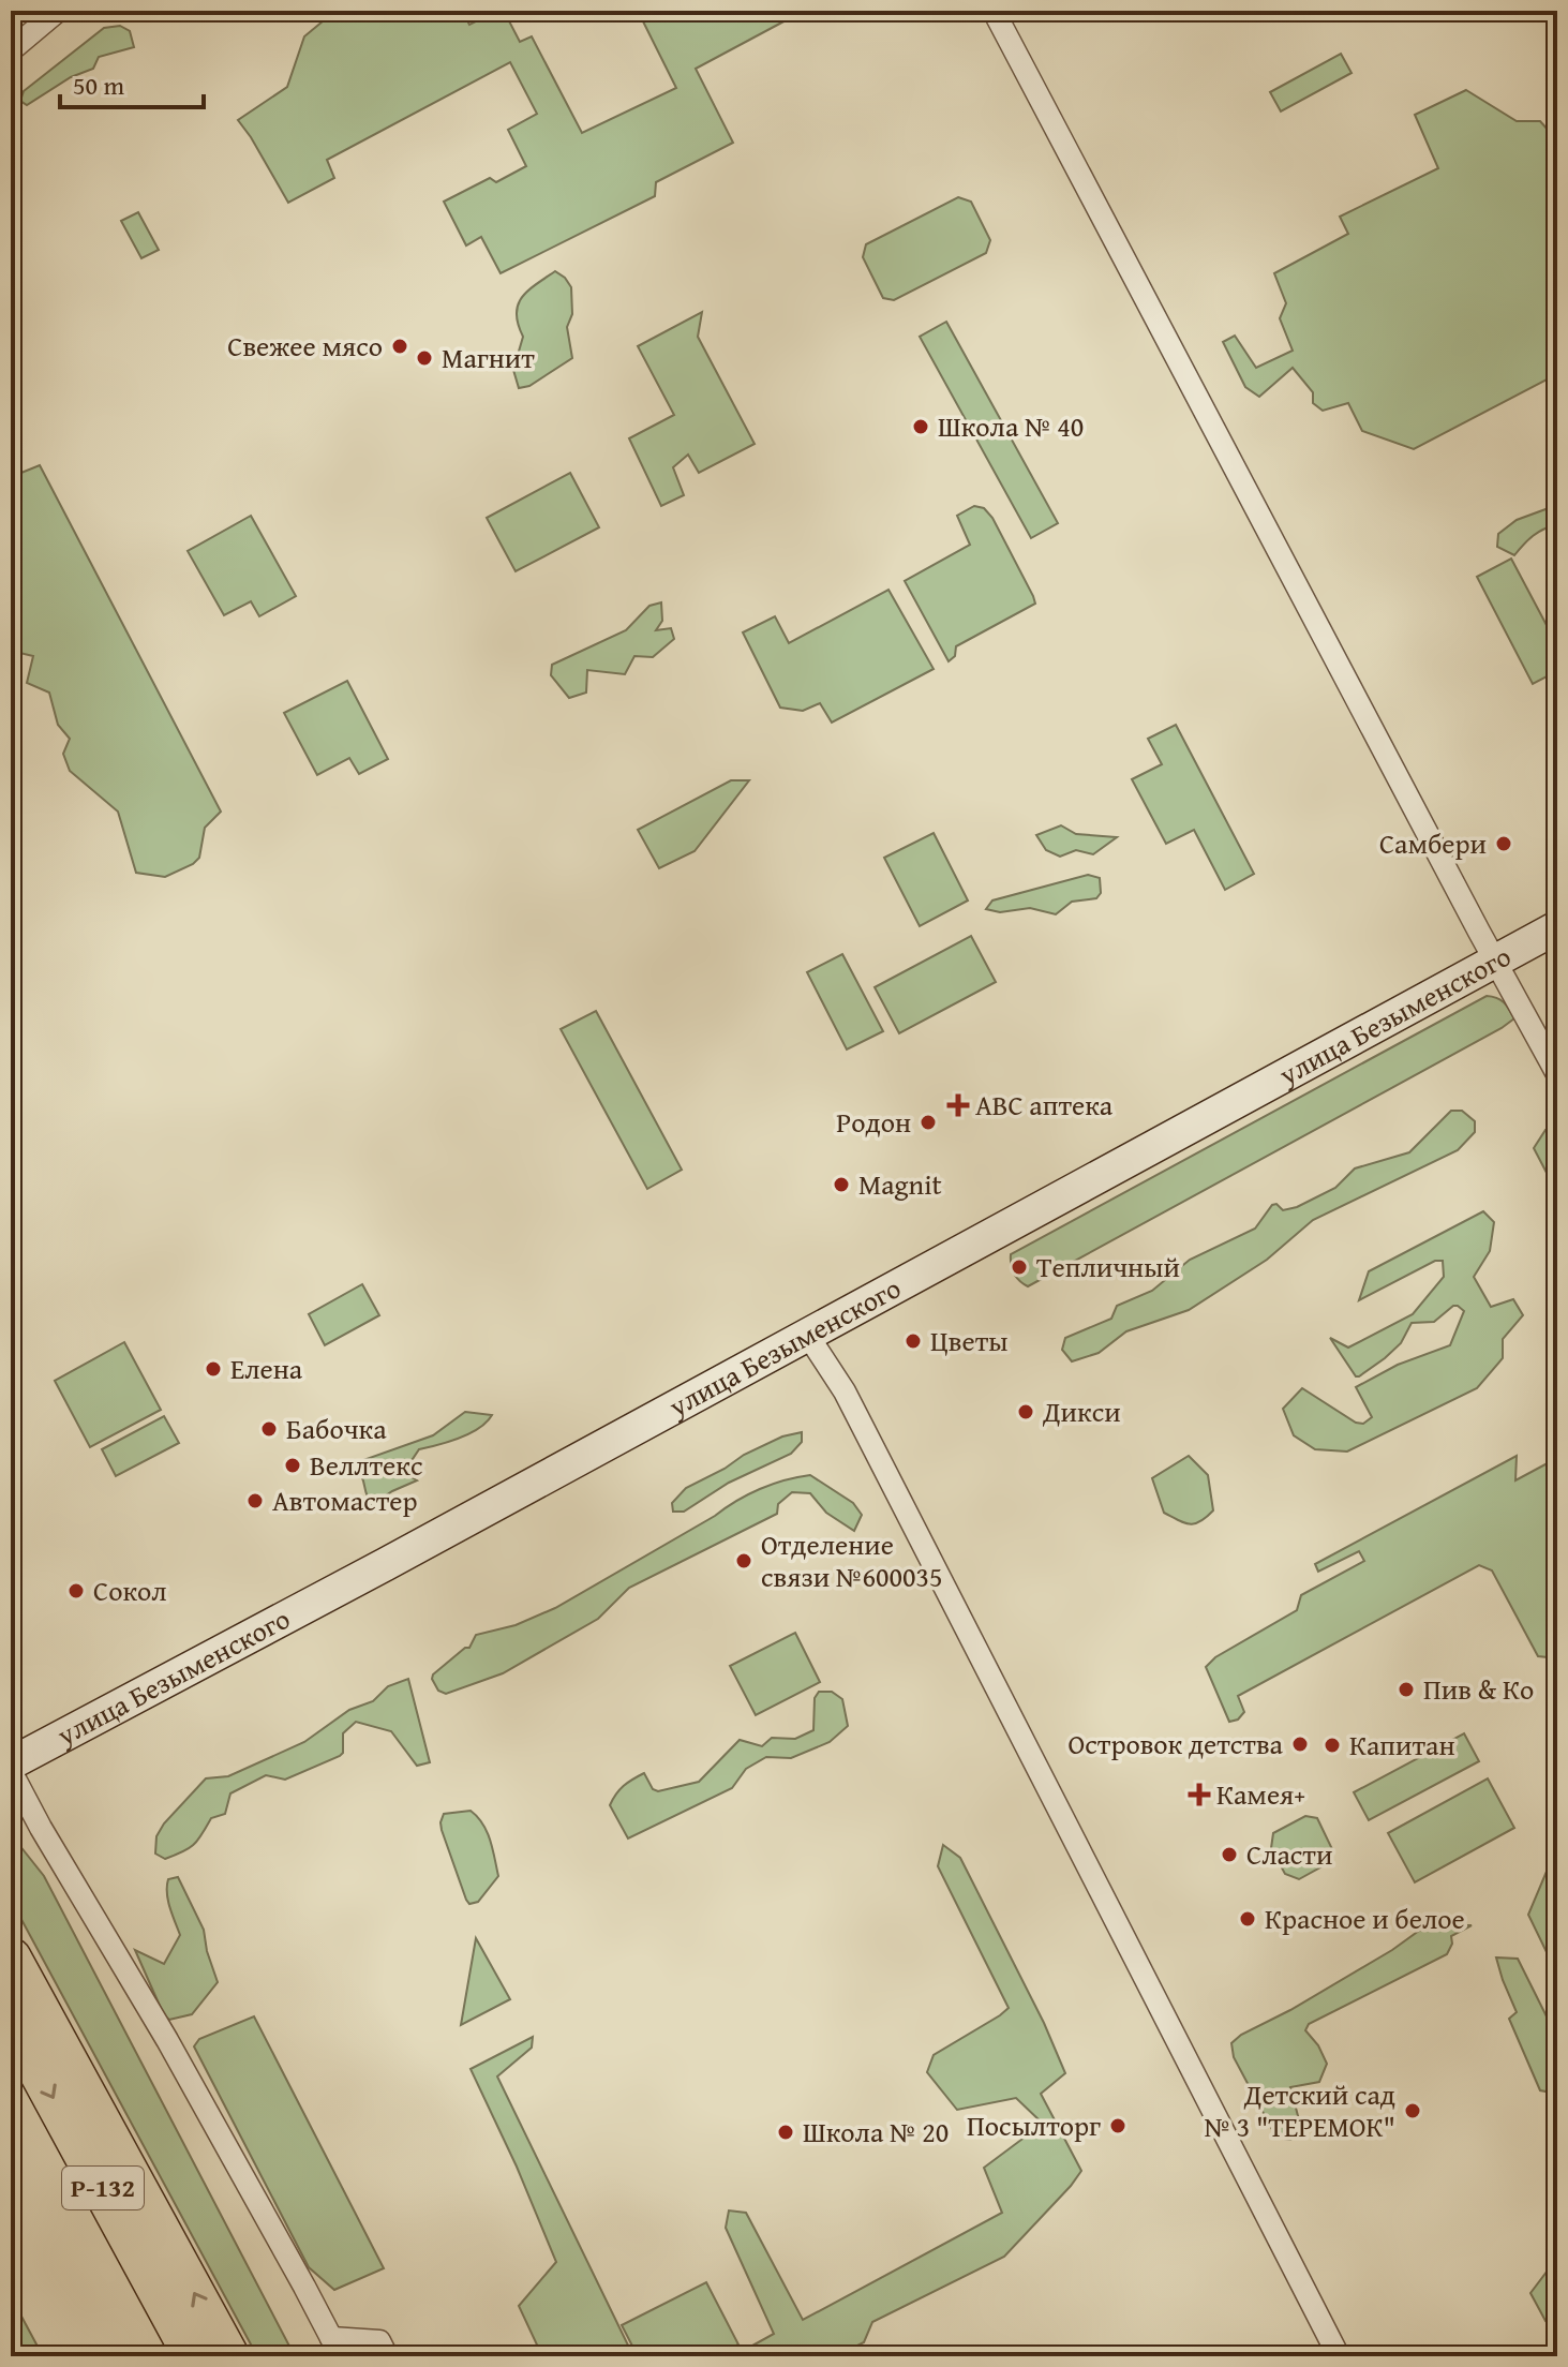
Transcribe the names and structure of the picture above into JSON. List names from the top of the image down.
{
  "streets": {
    "highway": ["Р-132"],
    "main road": ["улица Безыменского"]
  },
  "places": {
    "other": [
      "Свежее мясо",
      "Магнит",
      "Школа № 40",
      "Самбери",
      "Родон",
      "Magnit",
      "Тепличный",
      "Цветы",
      "Елена",
      "Дикси",
      "Бабочка",
      "Веллтекс",
      "Автомастер",
      "Отделение связи №600035",
      "Сокол",
      "Пив & Ко",
      "Островок детства",
      "Капитан",
      "Сласти",
      "Красное и белое",
      "Детский сад № 3 \"ТЕРЕМОК\"",
      "Посылторг",
      "Школа № 20"
    ],
    "health": ["АВС аптека", "Камея+"]
  },
  "scale_bar": "50 m"
}
